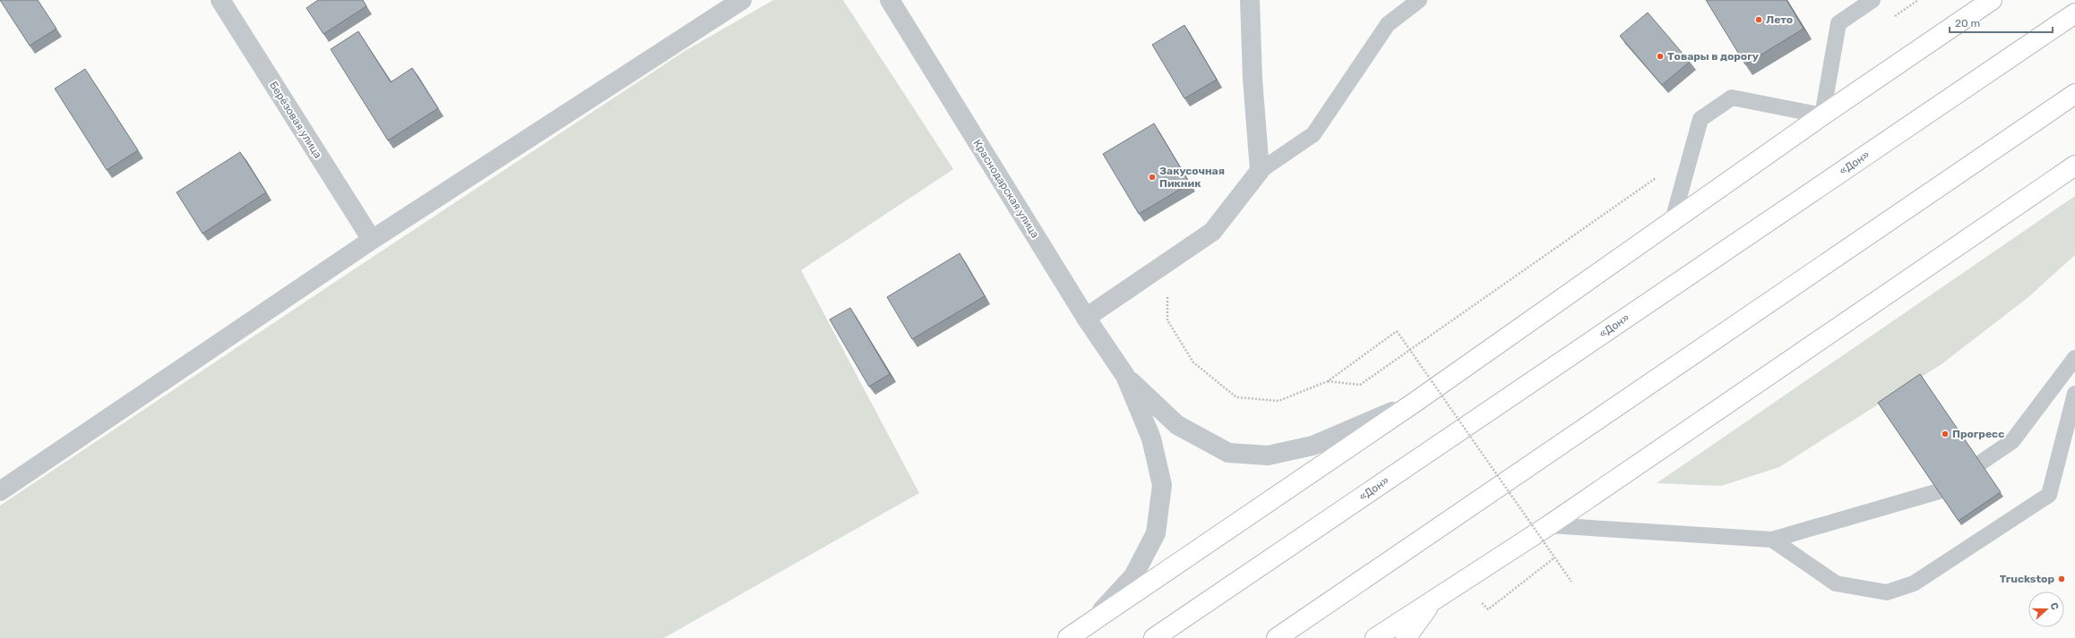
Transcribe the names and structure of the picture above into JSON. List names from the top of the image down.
{
  "streets": {
    "main road": ["«Дон»"],
    "street": ["Берёзовая улица", "Краснодарская улица"]
  },
  "places": [
    "Лето",
    "Товары в дорогу",
    "Закусочная Пикник",
    "Прогресс",
    "Truckstop"
  ],
  "scale_bar": "20 m",
  "north": "right"
}
